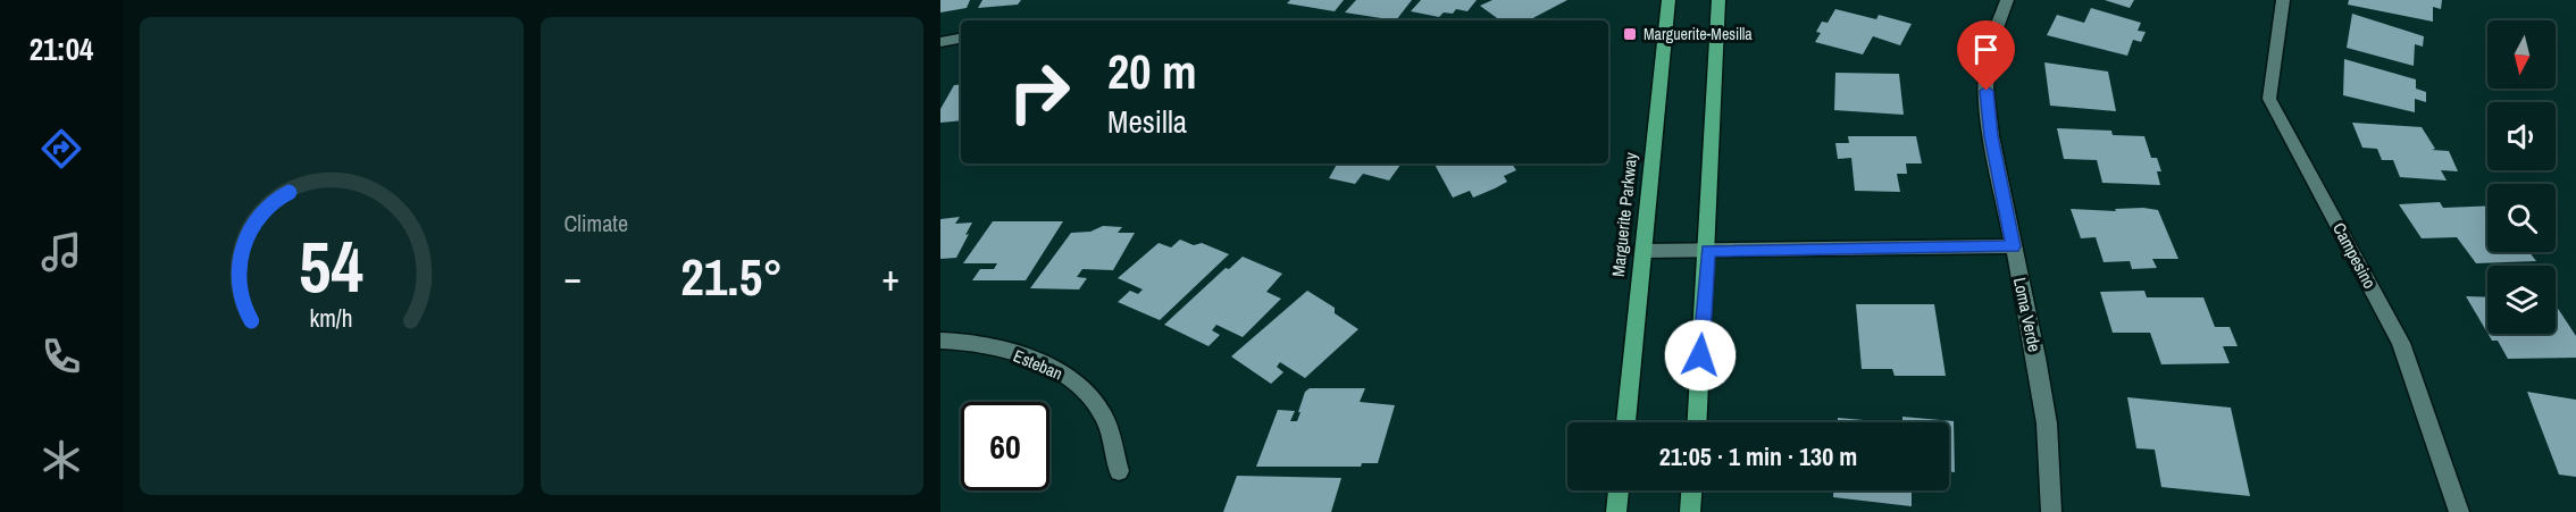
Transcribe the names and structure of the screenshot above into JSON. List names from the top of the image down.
{
  "streets": {
    "main road": ["Marguerite Parkway"],
    "street": ["Campesino", "Loma Verde", "Esteban"]
  },
  "places": {
    "transit": ["Marguerite-Mesilla"]
  },
  "north": "bottom",
  "page": {
    "tabs": "21:04",
    "tile": "Climate",
    "turn": ["20 m", "Mesilla"],
    "heat": ["−", "21.5°", "+"],
    "limit": "60",
    "trip": "21:05 · 1 min · 130 m",
    "gauge": ["54", "km/h"]
  }
}
